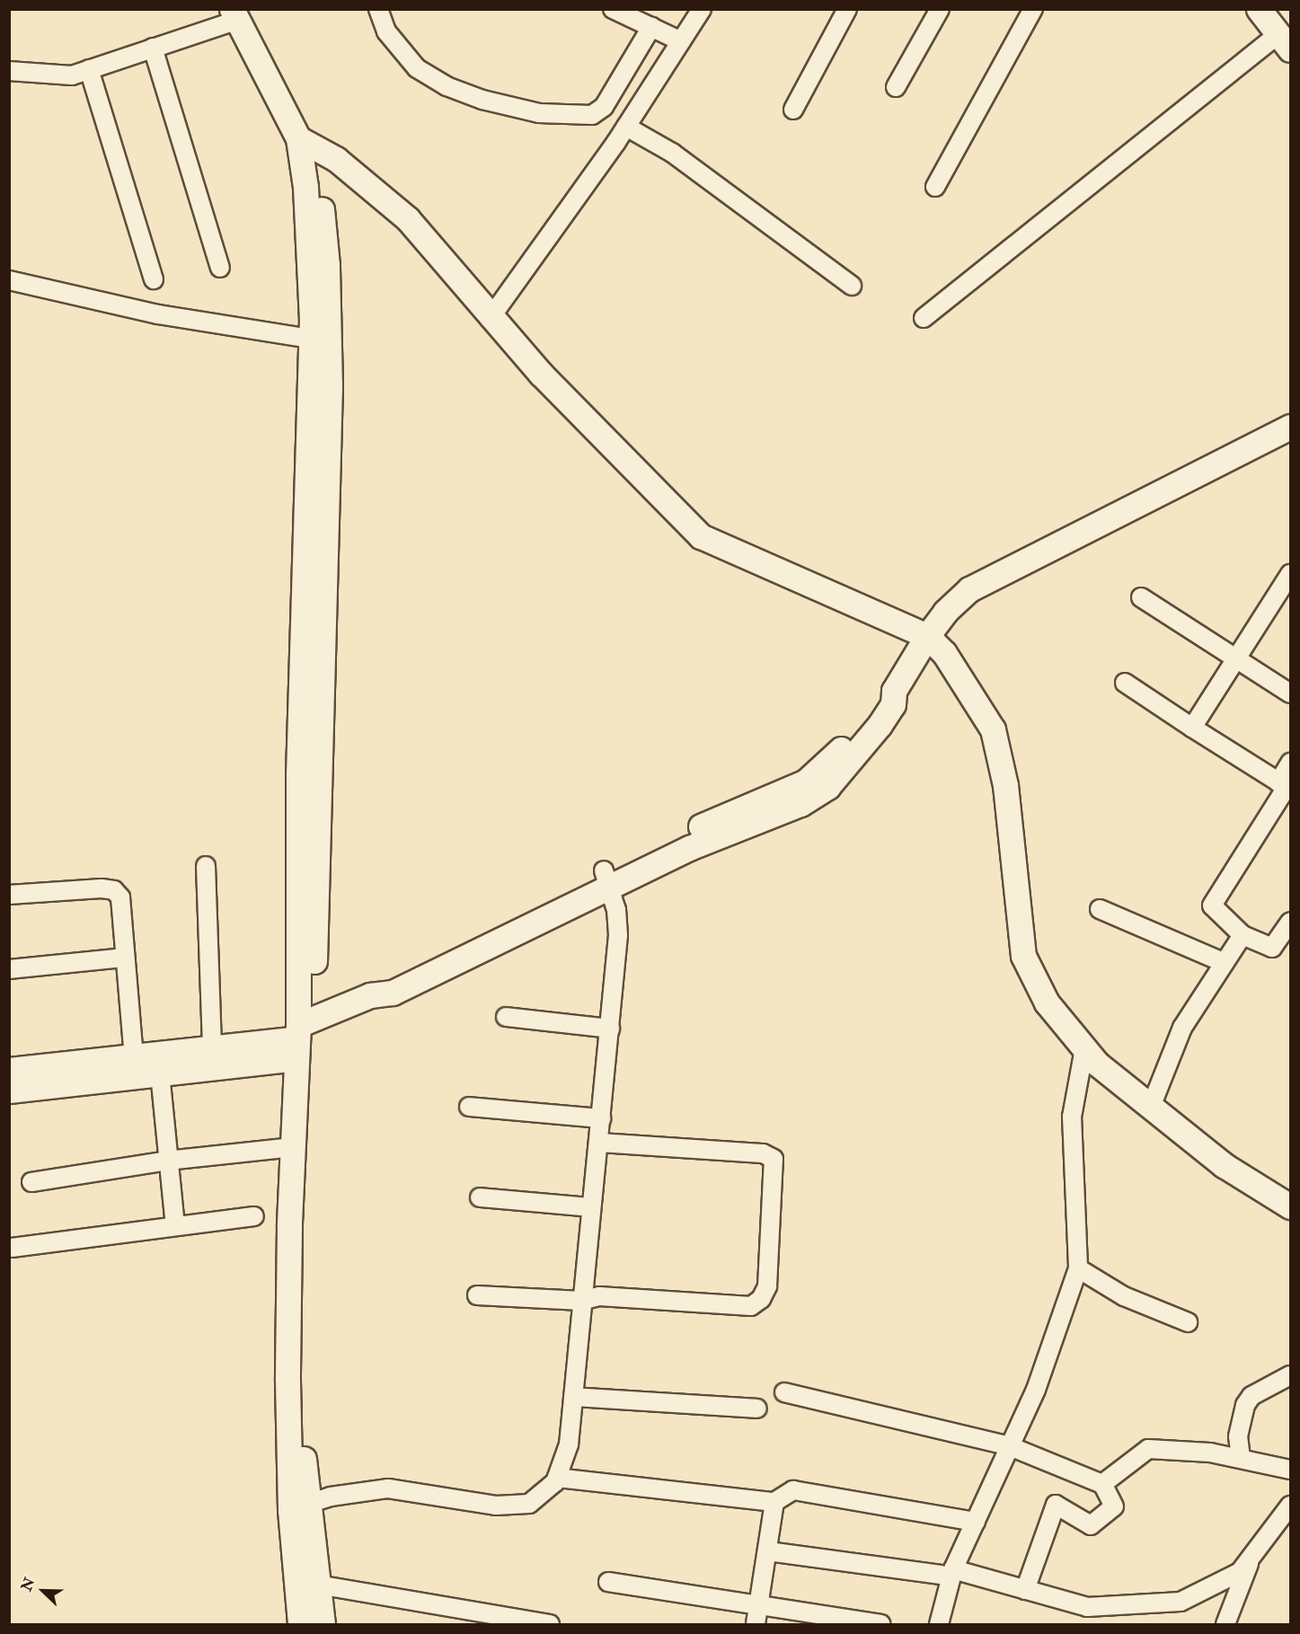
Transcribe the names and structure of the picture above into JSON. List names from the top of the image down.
{
  "north": "top left"
}
